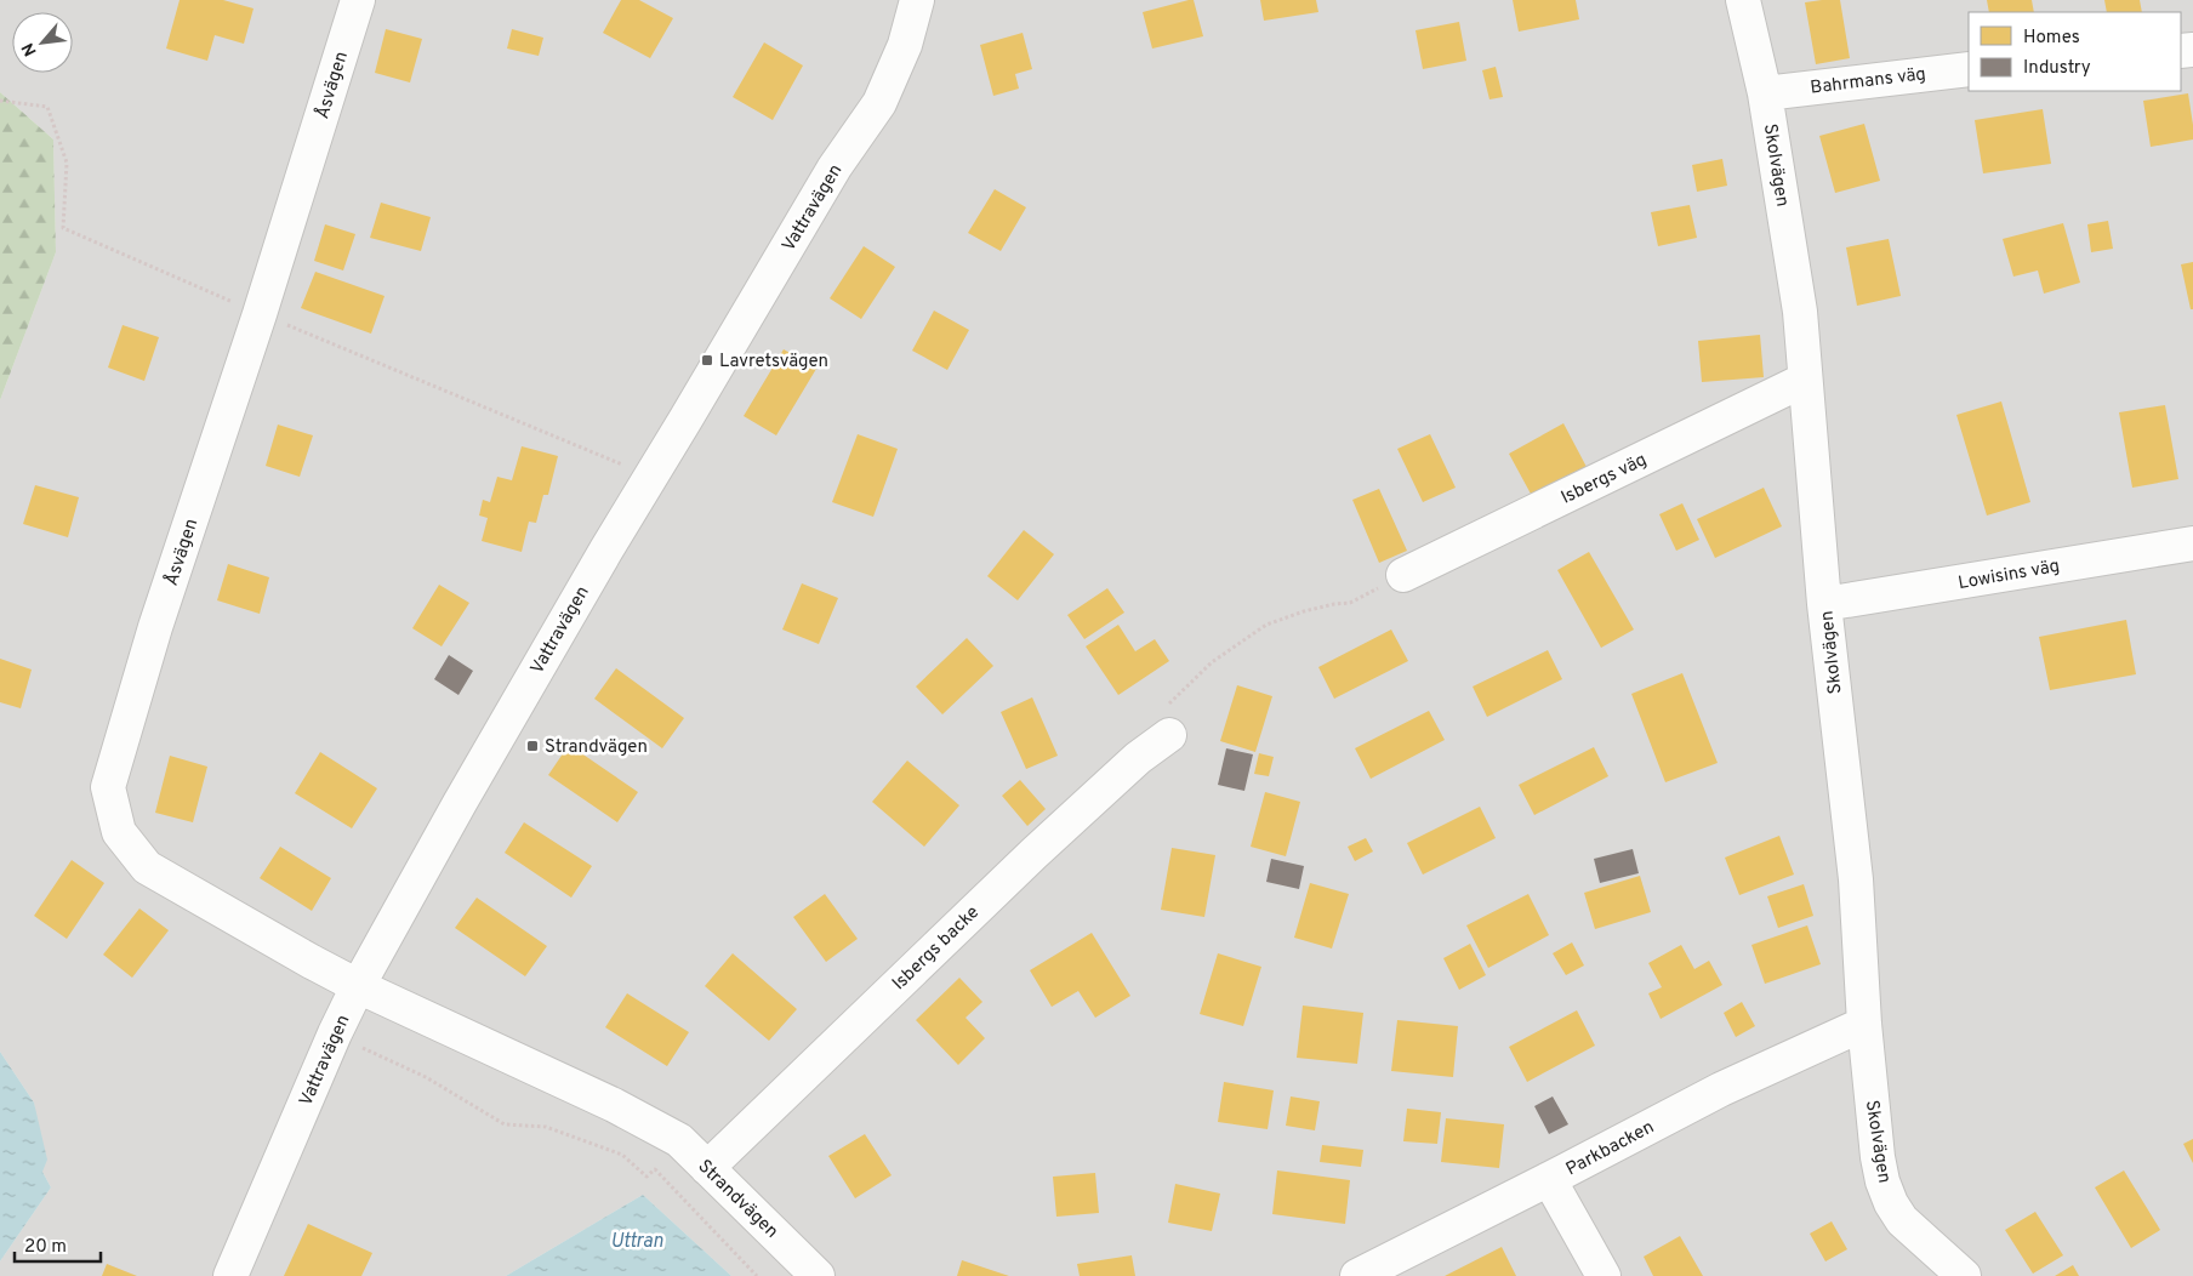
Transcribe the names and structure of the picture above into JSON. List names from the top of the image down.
{
  "streets": {
    "street": [
      "Bahrmans väg",
      "Åsvägen",
      "Skolvägen",
      "Vattravägen",
      "Isbergs väg",
      "Lowisins väg",
      "Isbergs backe",
      "Parkbacken",
      "Strandvägen"
    ]
  },
  "crossings": [
    ["Bahrmans väg", "Skolvägen"],
    ["Åsvägen", "Vattravägen"],
    ["Åsvägen", "Strandvägen"],
    ["Skolvägen", "Isbergs väg"],
    ["Skolvägen", "Lowisins väg"],
    ["Skolvägen", "Parkbacken"],
    ["Vattravägen", "Strandvägen"],
    ["Isbergs backe", "Strandvägen"]
  ],
  "water": ["Uttran"],
  "places": {
    "transit": ["Lavretsvägen", "Strandvägen"]
  },
  "legend": ["Homes", "Industry"],
  "scale_bar": "20 m",
  "north": "bottom left"
}
